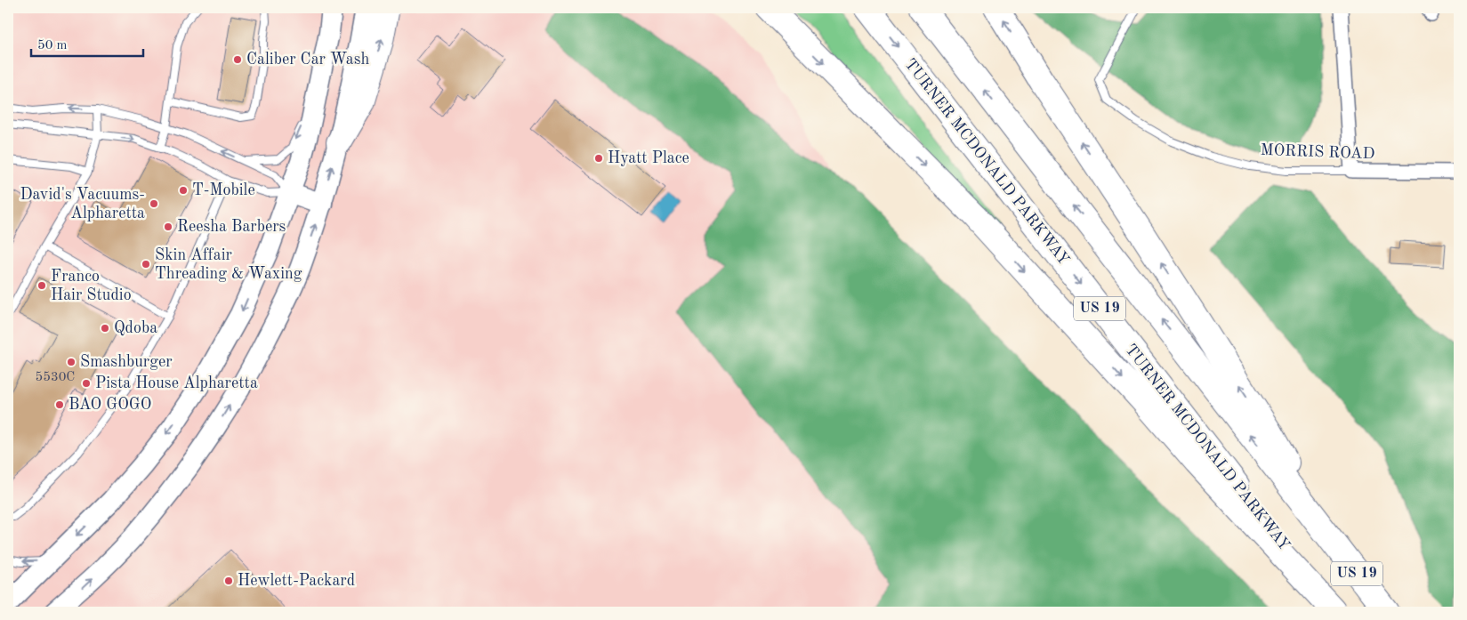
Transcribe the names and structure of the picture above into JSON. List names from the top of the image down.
{
  "streets": {
    "highway": ["TURNER MCDONALD PARKWAY", "US 19"],
    "street": ["MORRIS ROAD"]
  },
  "places": [
    "Caliber Car Wash",
    "Hyatt Place",
    "T-Mobile",
    "David's Vacuums- Alpharetta",
    "Reesha Barbers",
    "Skin Affair Threading & Waxing",
    "Franco Hair Studio",
    "Qdoba",
    "Smashburger",
    "Pista House Alpharetta",
    "BAO GOGO",
    "Hewlett-Packard"
  ],
  "house_numbers": ["5530C"],
  "scale_bar": "50 m"
}
